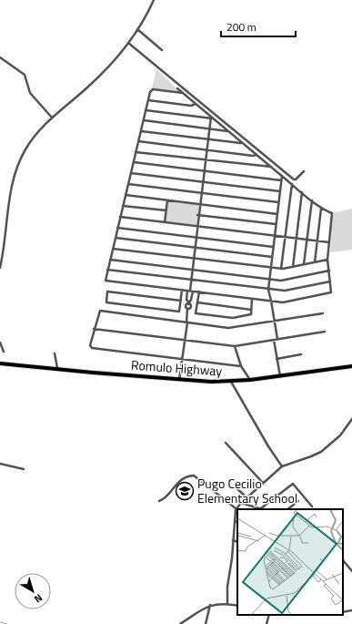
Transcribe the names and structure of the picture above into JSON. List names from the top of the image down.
{
  "streets": {
    "highway": ["Romulo Highway"]
  },
  "places": {
    "school or university": ["Pugo Cecilio Elementary School"]
  },
  "scale_bar": "200 m",
  "north": "bottom right"
}
